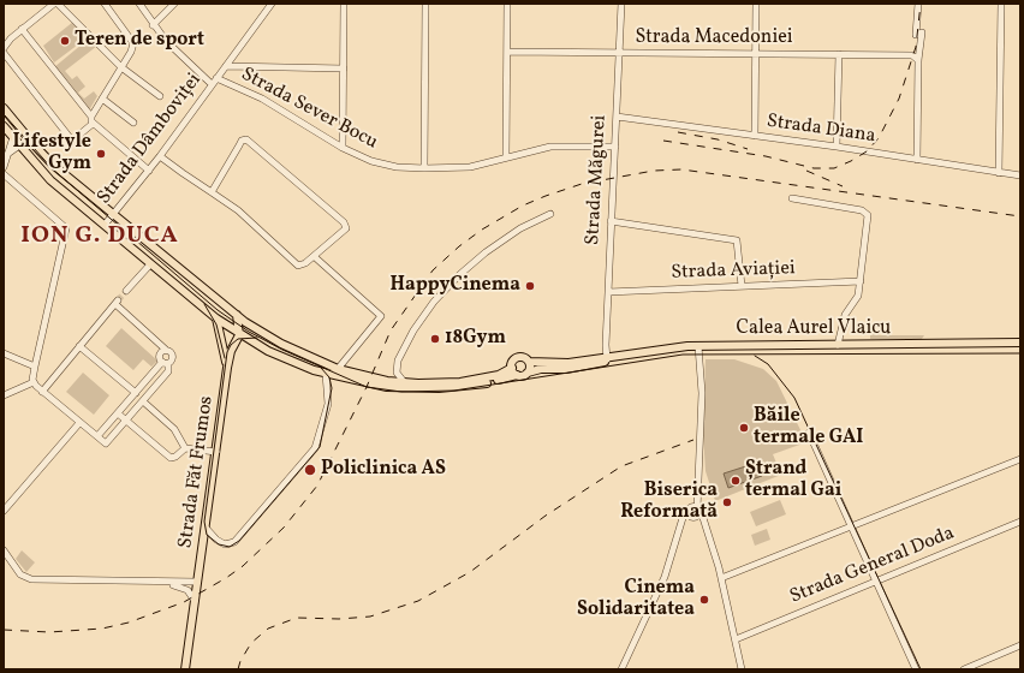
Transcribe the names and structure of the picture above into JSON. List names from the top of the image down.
{
  "streets": {
    "main road": ["Calea Aurel Vlaicu", "Strada Făt Frumos"],
    "street": [
      "Strada Macedoniei",
      "Strada Sever Bocu",
      "Strada Diana",
      "Strada Dâmboviței",
      "Strada Măgurei",
      "Strada Aviației",
      "Strada General Doda"
    ]
  },
  "crossings": [
    ["Strada Macedoniei", "Strada Măgurei"],
    ["Strada Sever Bocu", "Strada Dâmboviței"],
    ["Strada Sever Bocu", "Strada Măgurei"],
    ["Strada Diana", "Strada Măgurei"],
    ["Strada Dâmboviței", "Calea Aurel Vlaicu"],
    ["Strada Măgurei", "Strada Aviației"],
    ["Strada Măgurei", "Calea Aurel Vlaicu"],
    ["Calea Aurel Vlaicu", "Strada Făt Frumos"]
  ],
  "districts": ["ION G. DUCA"],
  "places": [
    "Teren de sport",
    "Lifestyle Gym",
    "HappyCinema",
    "18Gym",
    "Băile termale GAI",
    "Policlinica AS",
    "Ștrand termal Gai",
    "Biserica Reformată",
    "Cinema Solidaritatea"
  ]
}
